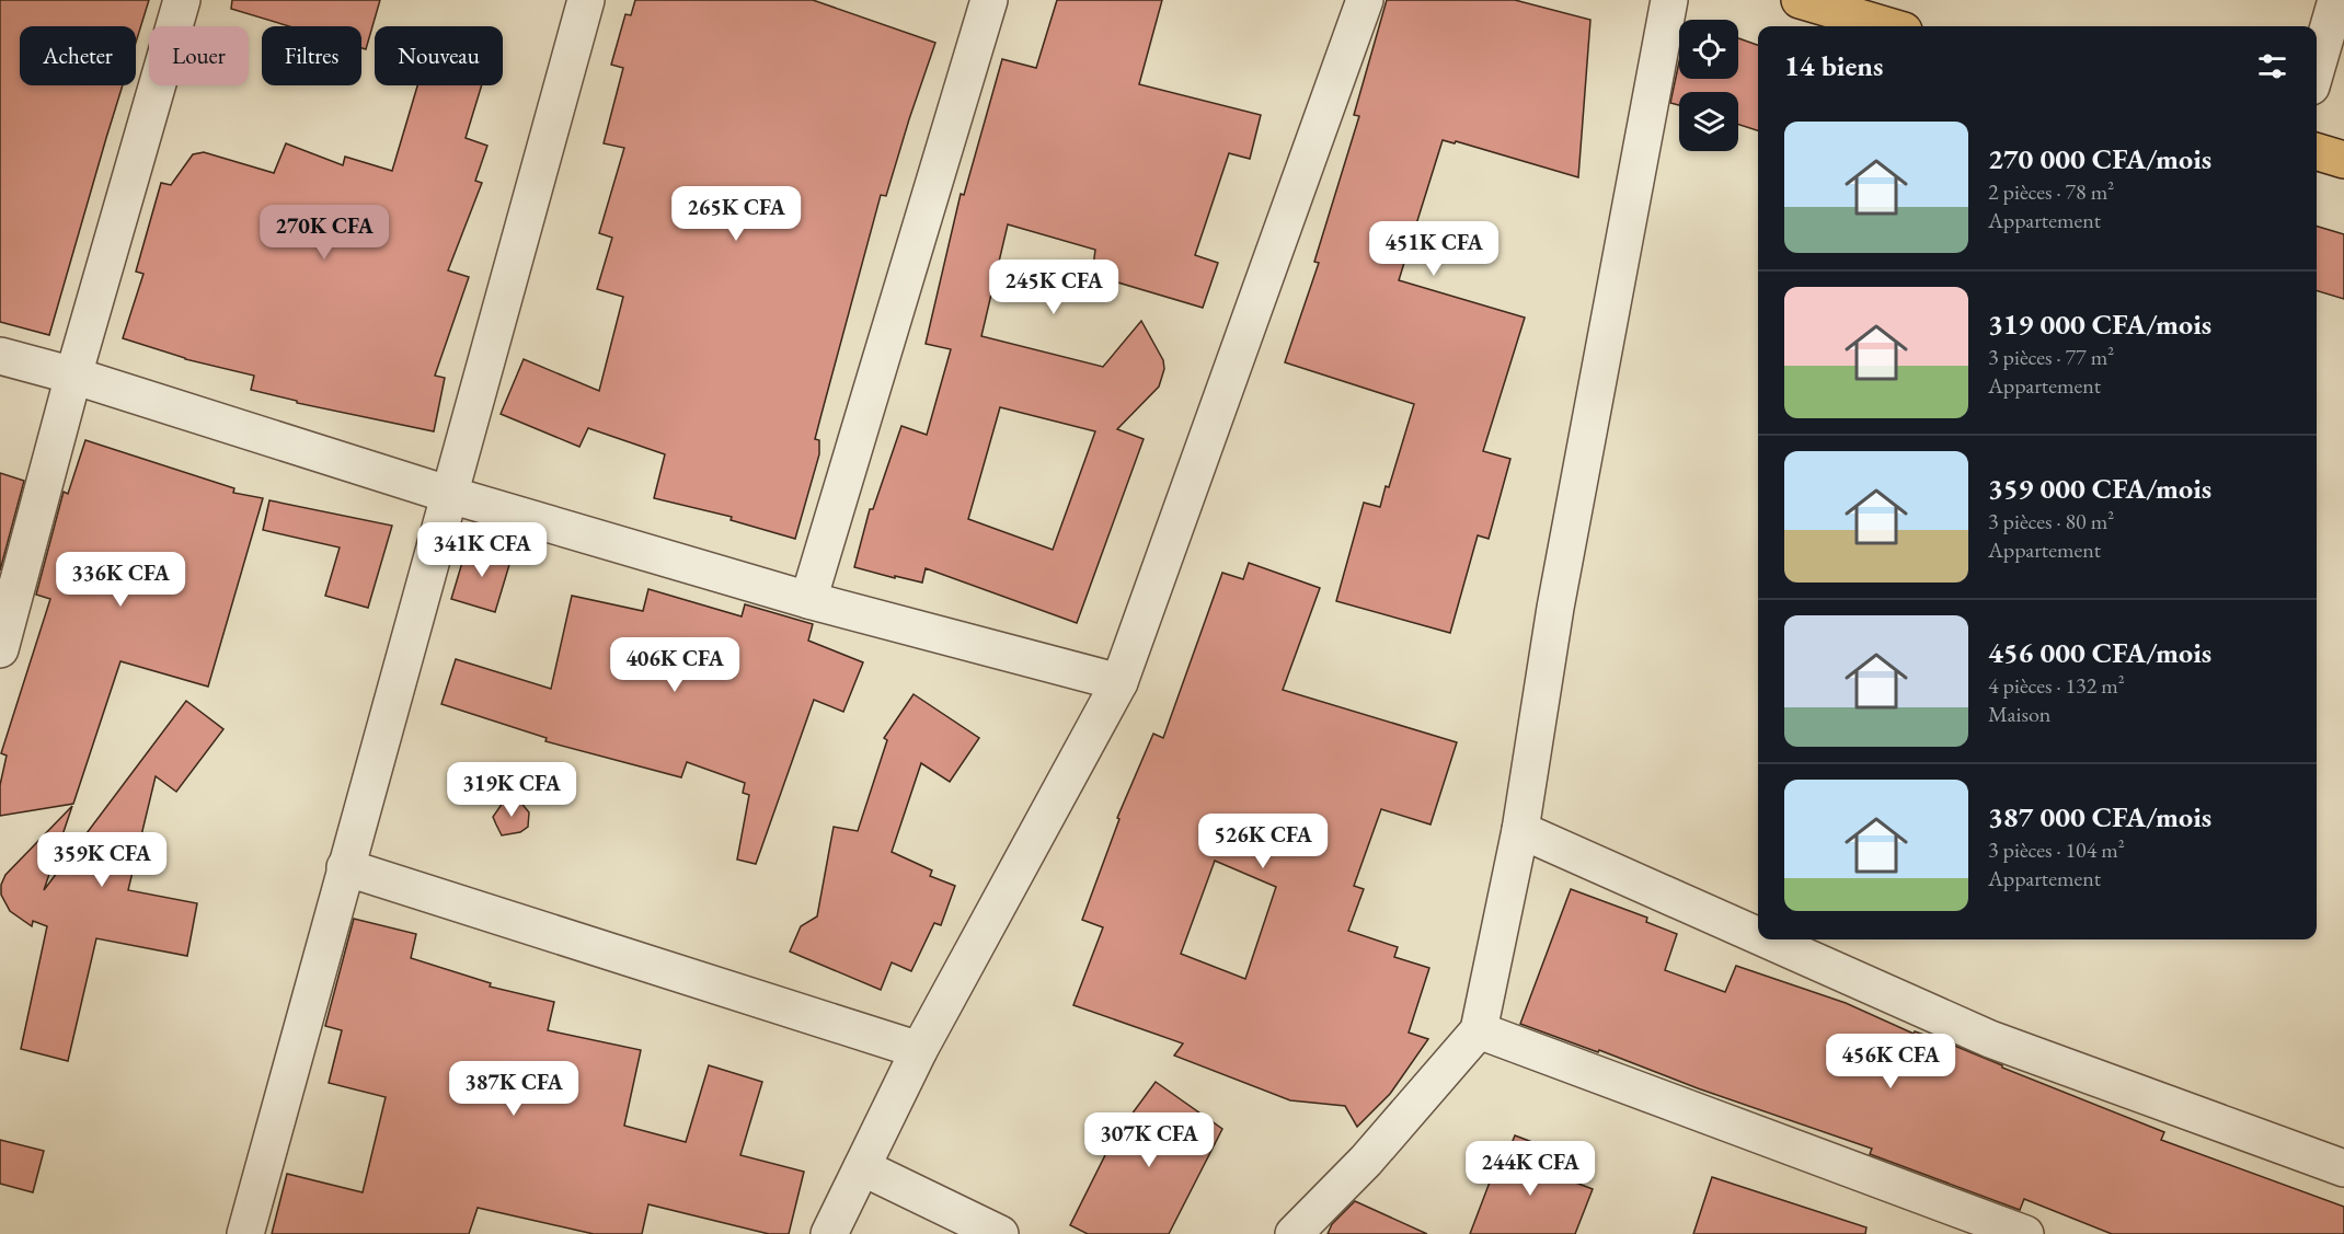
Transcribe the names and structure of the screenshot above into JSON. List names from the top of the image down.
{
  "page": {
    "chip": [
      "Acheter",
      "Louer",
      "Filtres",
      "Nouveau"
    ],
    "heading": "14 biens",
    "list": [
      {
        "name": "270 000 CFA/mois",
        "note": "2 pièces · 78 m² · Appartement"
      },
      {
        "name": "319 000 CFA/mois",
        "note": "3 pièces · 77 m² · Appartement"
      },
      {
        "name": "359 000 CFA/mois",
        "note": "3 pièces · 80 m² · Appartement"
      },
      {
        "name": "456 000 CFA/mois",
        "note": "4 pièces · 132 m² · Maison"
      },
      {
        "name": "387 000 CFA/mois",
        "note": "3 pièces · 104 m² · Appartement"
      }
    ],
    "price": [
      "265K CFA",
      "270K CFA",
      "451K CFA",
      "245K CFA",
      "341K CFA",
      "336K CFA",
      "406K CFA",
      "319K CFA",
      "526K CFA",
      "359K CFA",
      "456K CFA",
      "387K CFA",
      "307K CFA",
      "244K CFA"
    ]
  }
}
